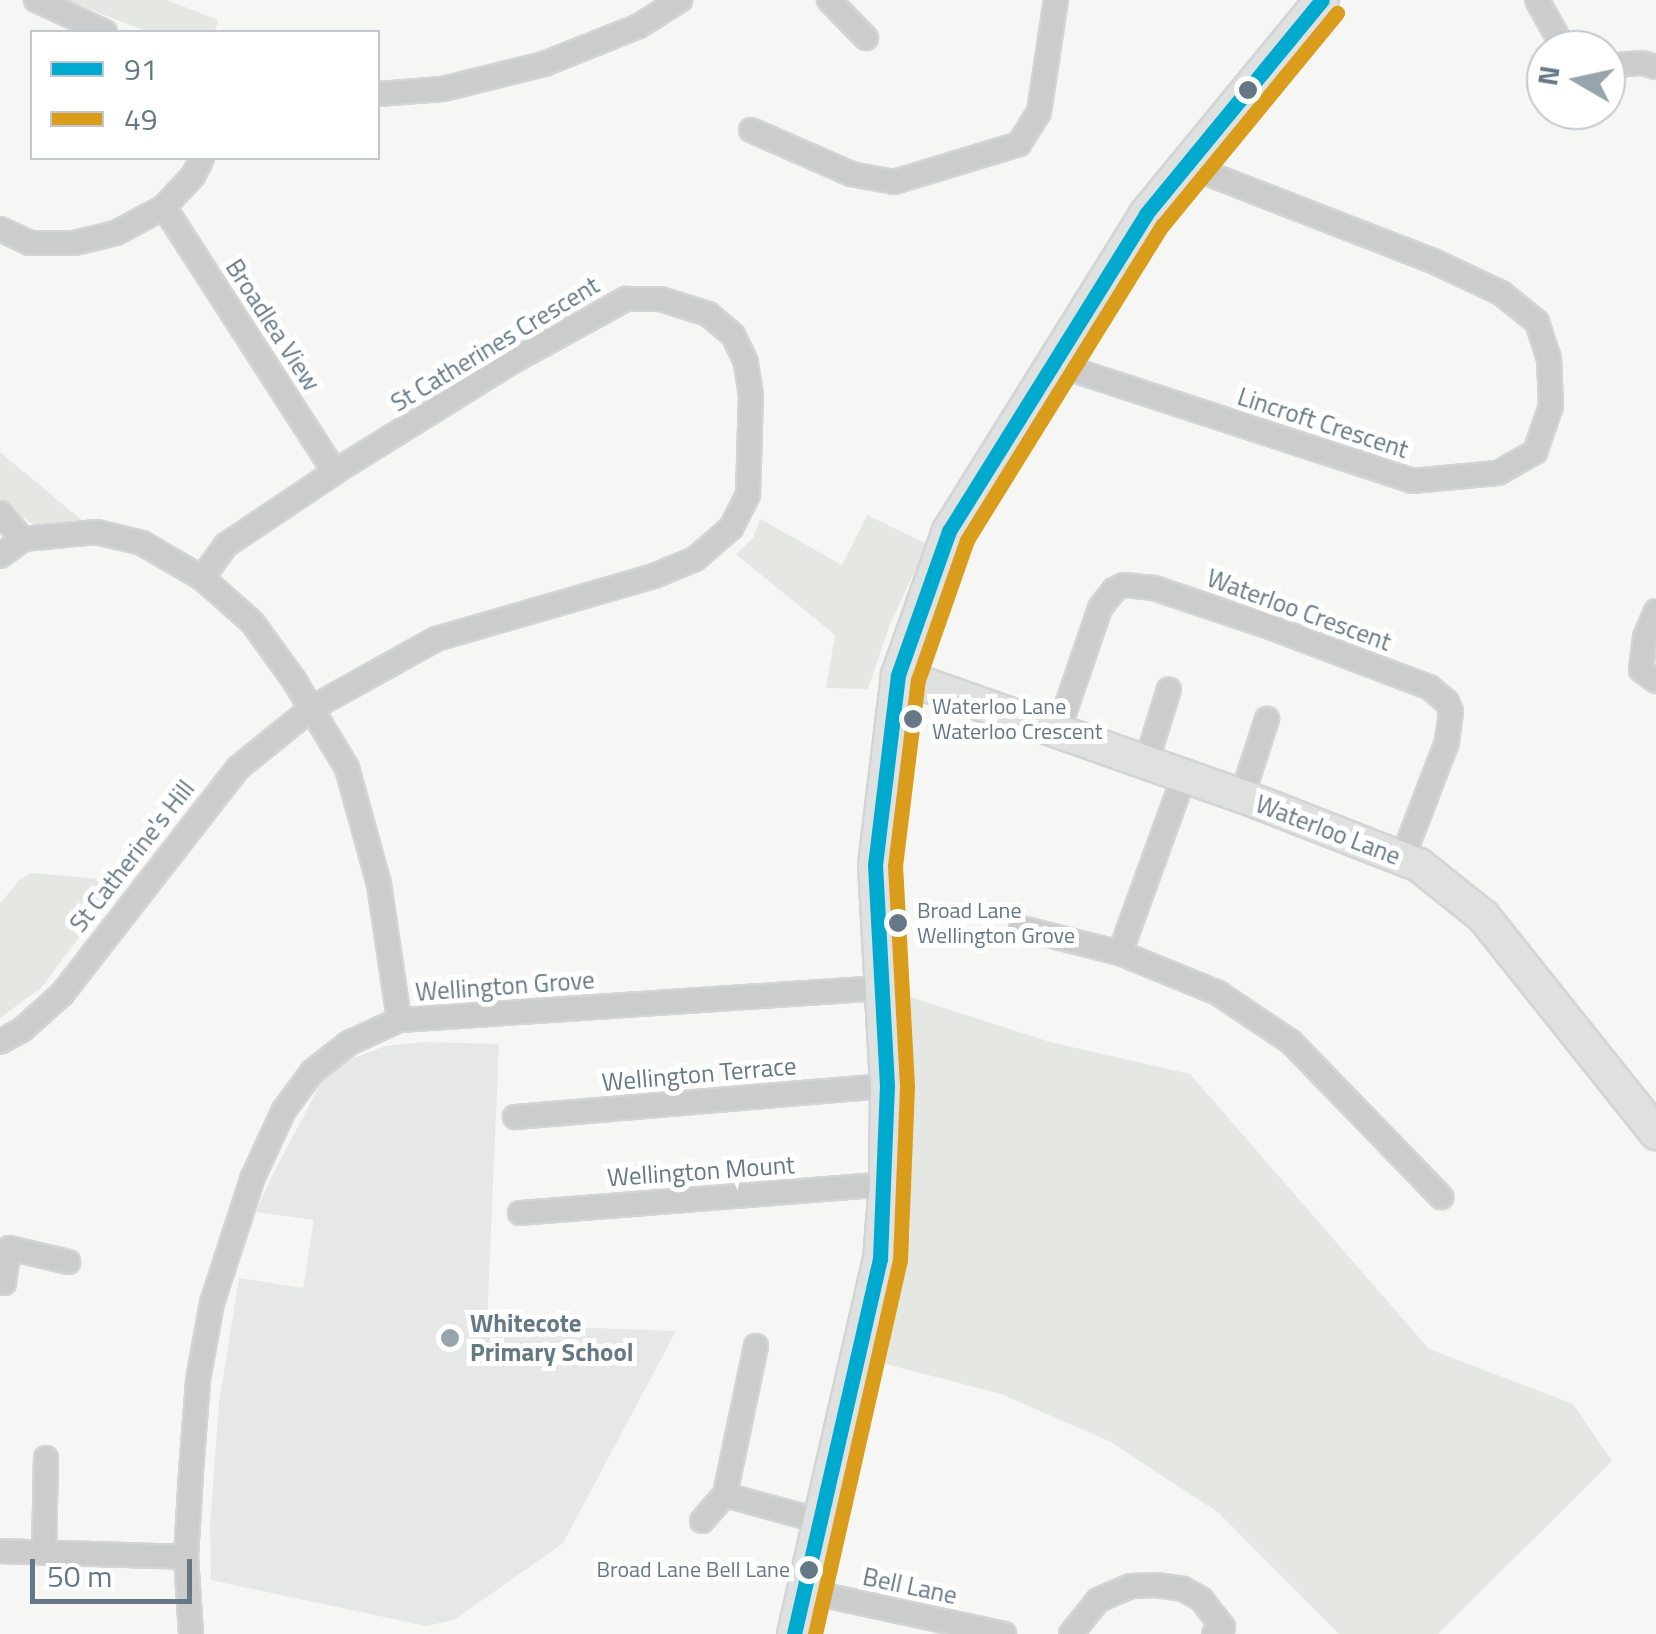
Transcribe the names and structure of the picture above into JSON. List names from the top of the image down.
{
  "streets": {
    "street": [
      "Broadlea View",
      "St Catherines Crescent",
      "Lincroft Crescent",
      "Waterloo Crescent",
      "Waterloo Lane",
      "St Catherine's Hill",
      "Wellington Grove",
      "Wellington Terrace",
      "Wellington Mount",
      "Bell Lane"
    ]
  },
  "crossings": [
    ["Broadlea View", "St Catherines Crescent"],
    ["St Catherines Crescent", "St Catherine's Hill"],
    ["Waterloo Crescent", "Waterloo Lane"]
  ],
  "places": [
    "Waterloo Lane Waterloo Crescent",
    "Broad Lane Wellington Grove",
    "Whitecote Primary School",
    "Broad Lane Bell Lane"
  ],
  "lines": ["transit line 91", "transit line 49"],
  "legend": ["91", "49"],
  "scale_bar": "50 m",
  "north": "left"
}
